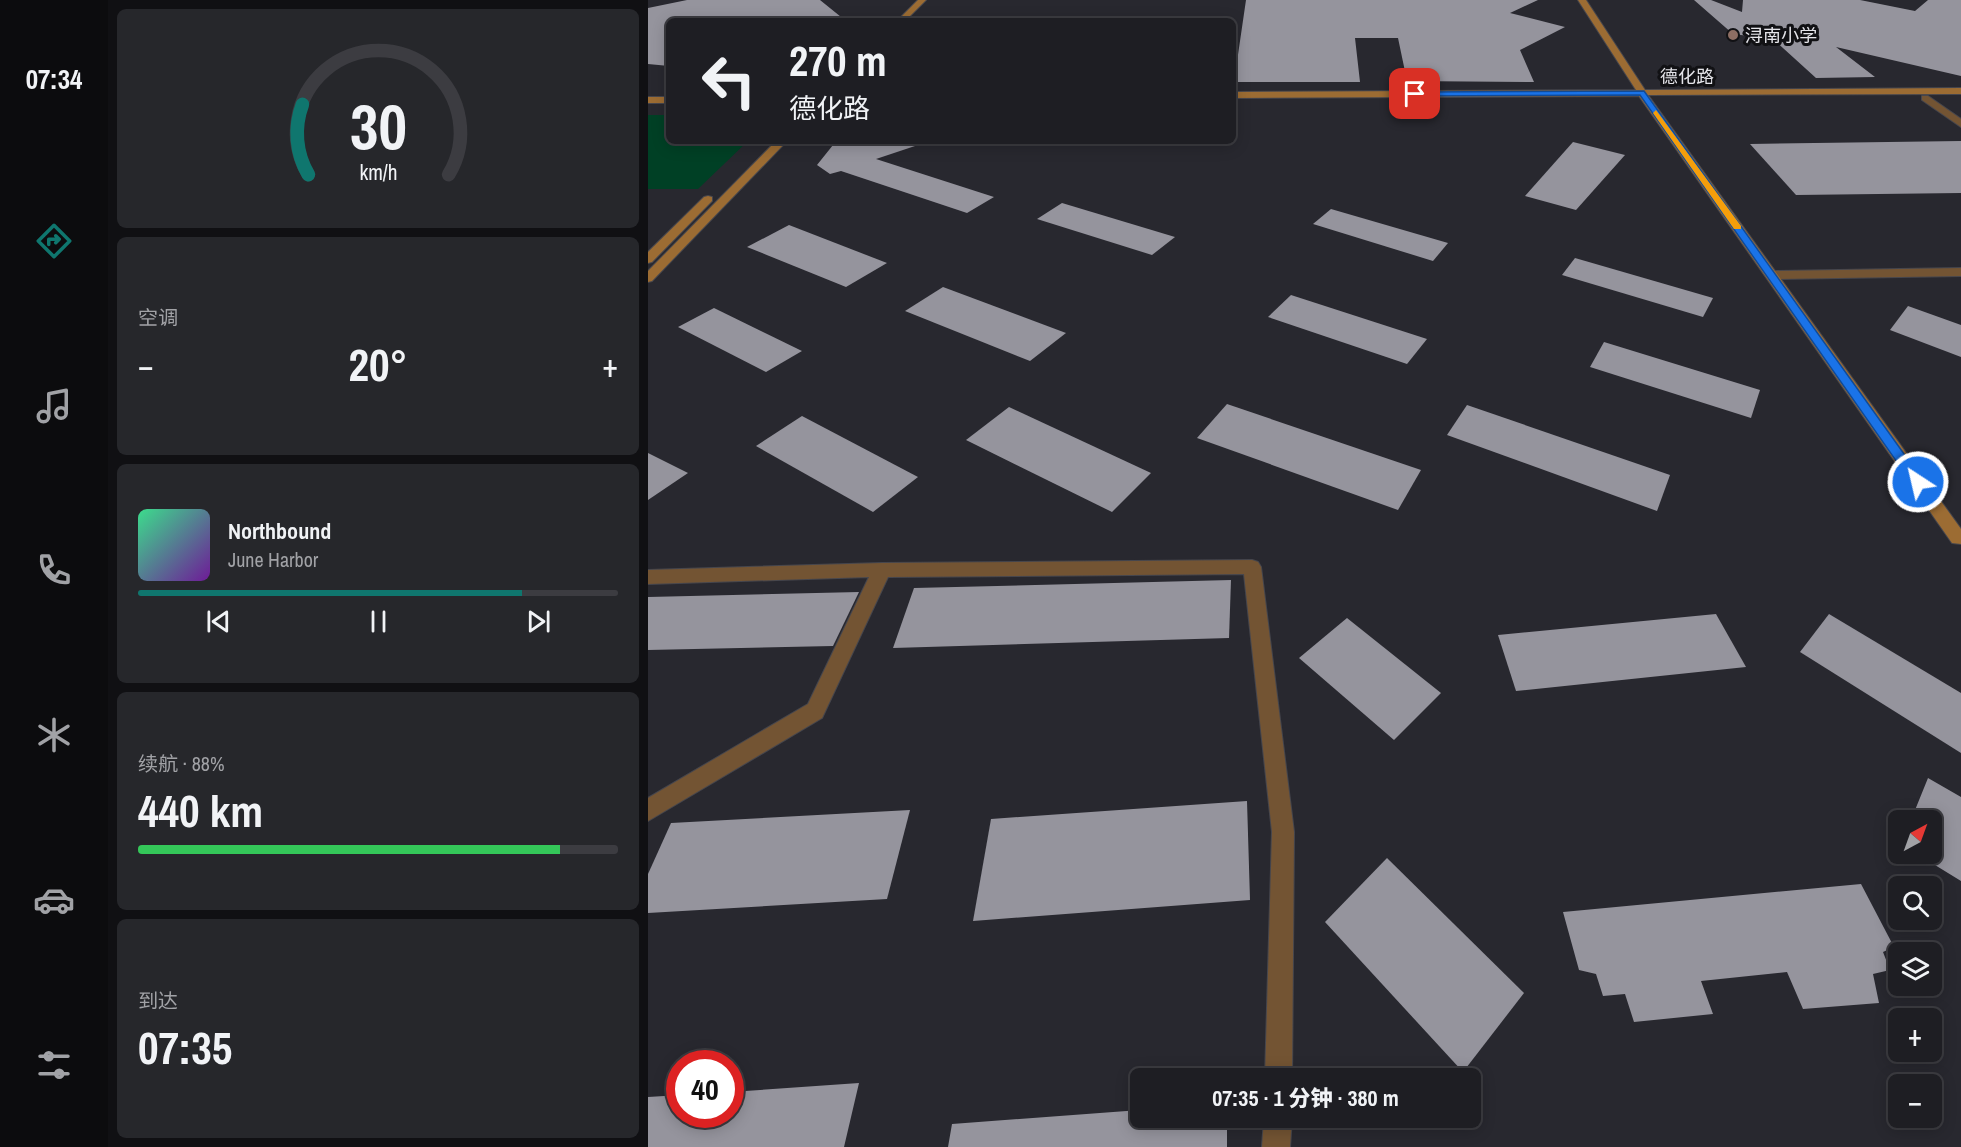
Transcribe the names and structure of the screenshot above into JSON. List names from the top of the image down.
{
  "streets": {
    "main road": ["德化路"]
  },
  "places": ["浔南小学"],
  "north": "top right",
  "page": {
    "tabs": "07:34",
    "turn": ["270 m", "德化路"],
    "tile": [
      "空调",
      ["续航 · 88%", "440 km"],
      ["到达", "07:35"]
    ],
    "heat": ["−", "20°", "+"],
    "song": ["Northbound", "June Harbor"],
    "map_buttons": ["+", "−"],
    "limit": "40",
    "trip": "07:35 · 1 分钟 · 380 m",
    "gauge": ["30", "km/h"]
  }
}
